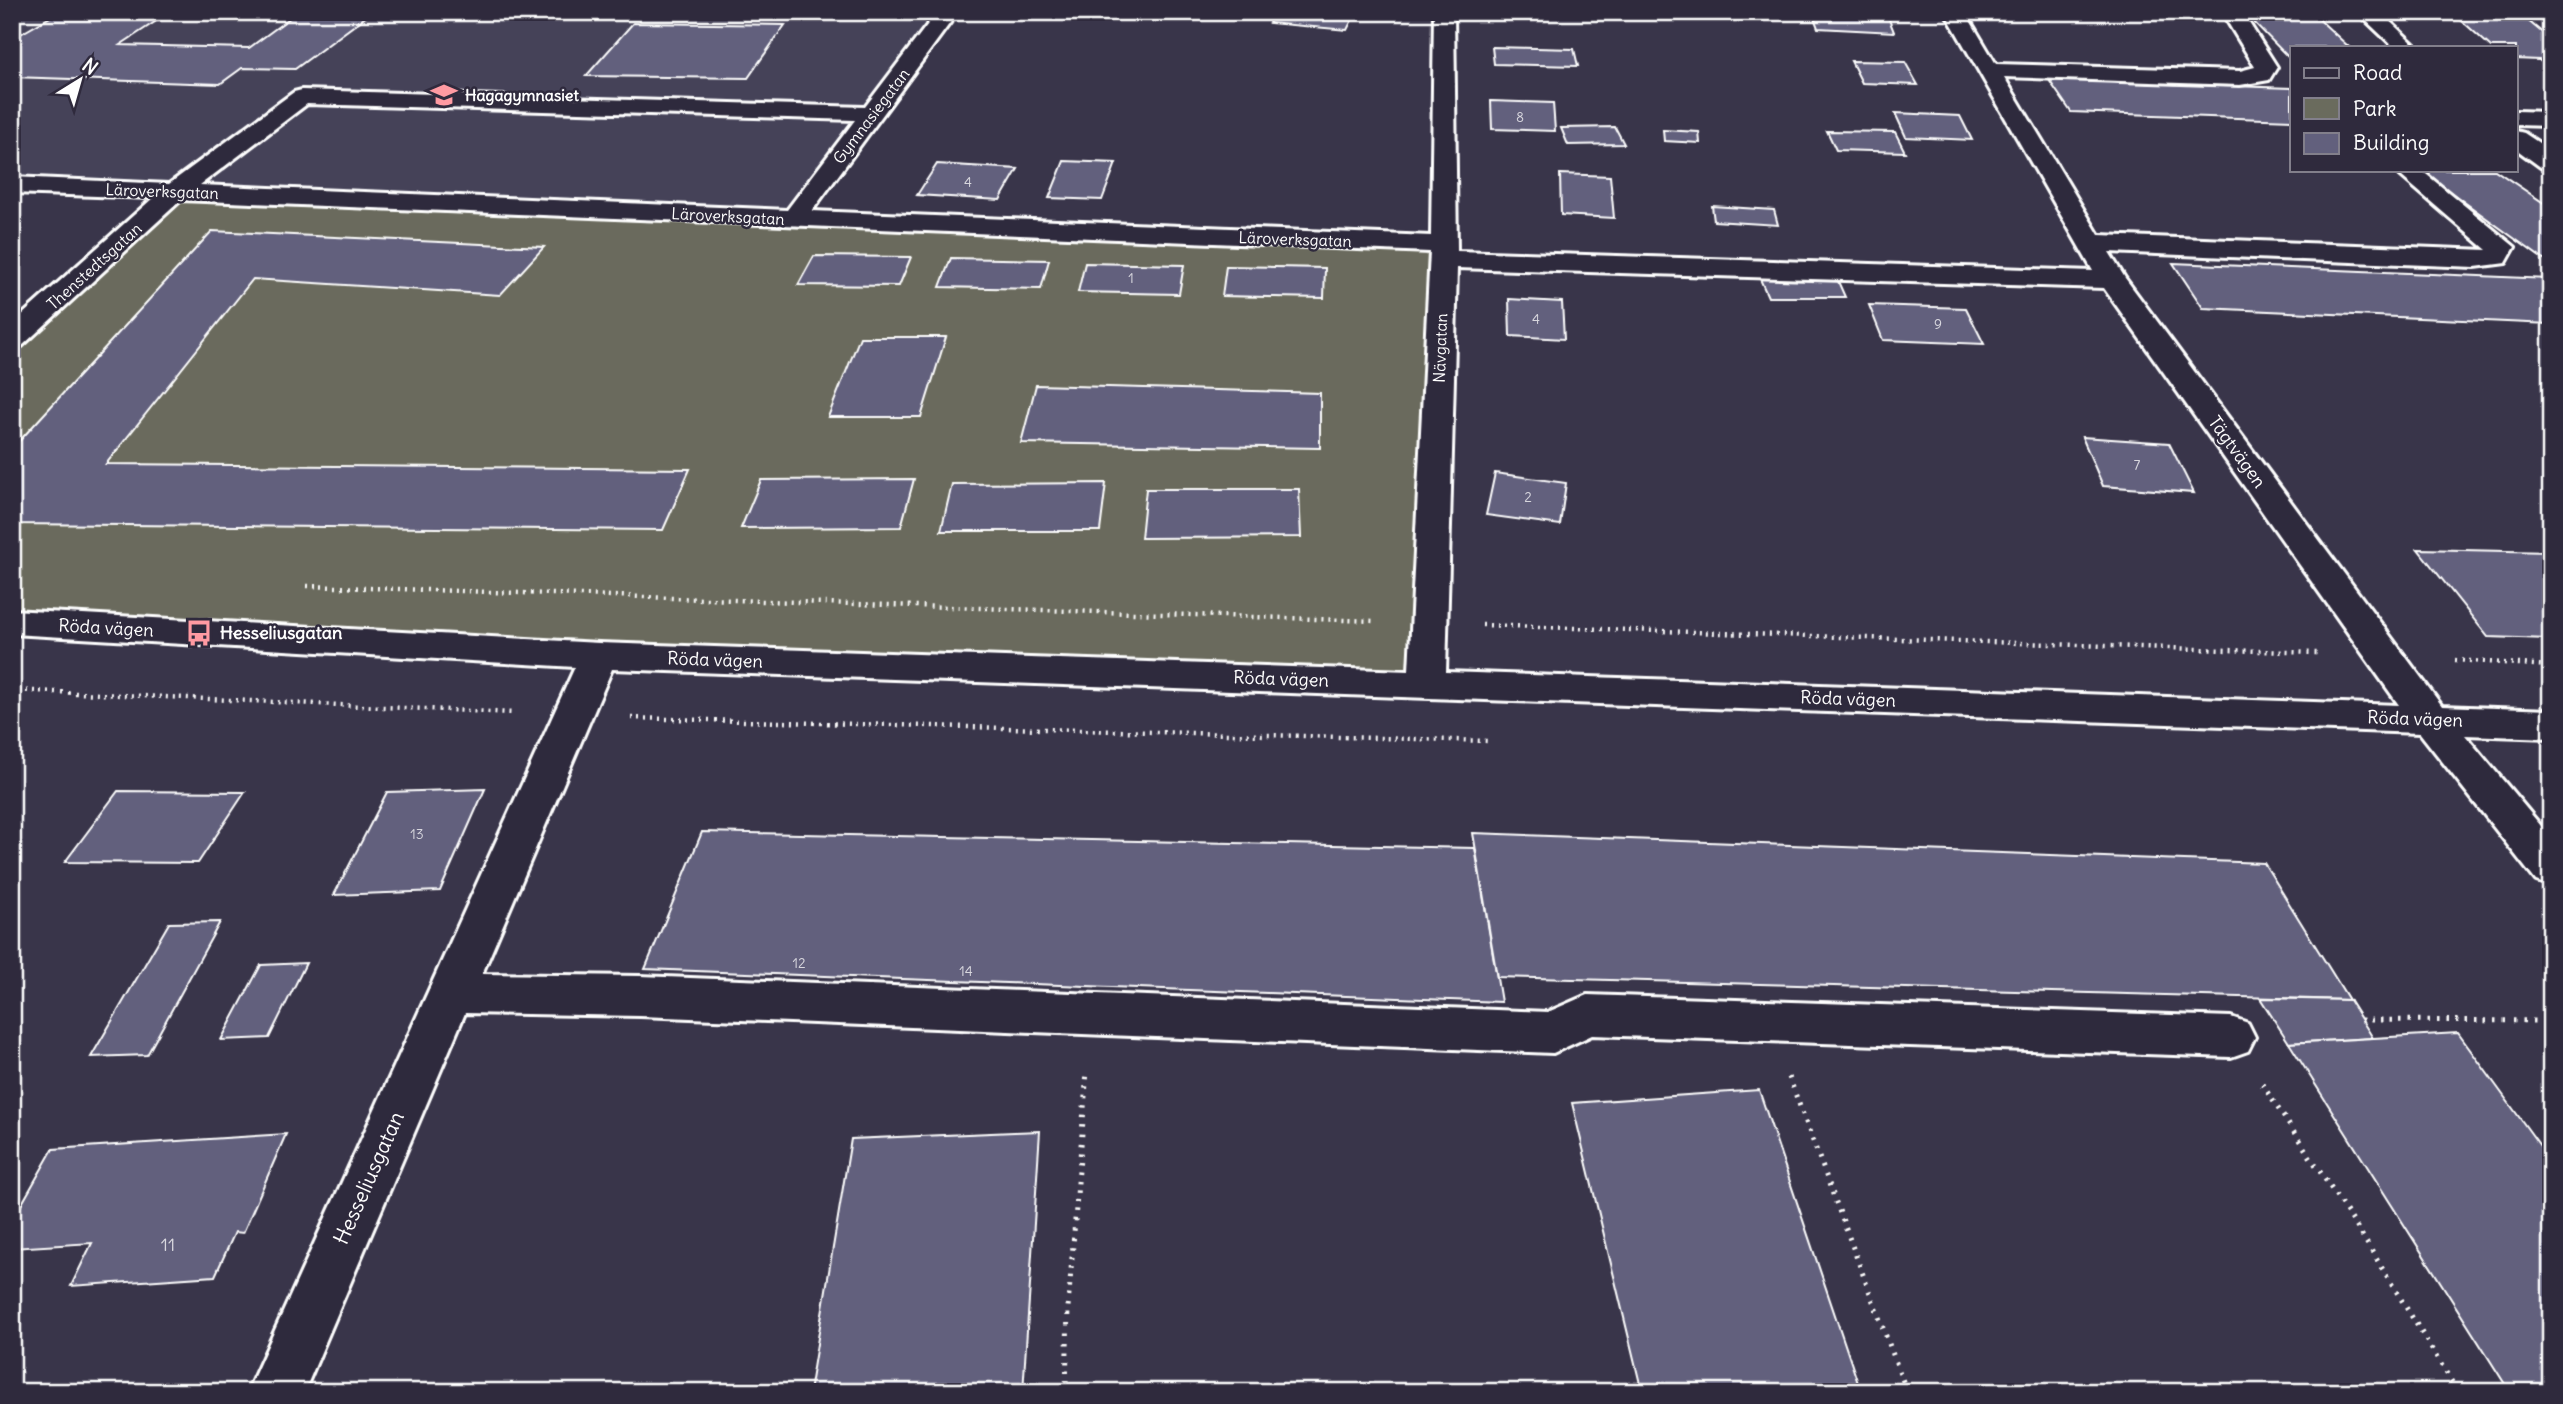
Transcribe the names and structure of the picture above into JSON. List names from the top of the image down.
{
  "streets": {
    "street": [
      "Gymnasiegatan",
      "Läroverksgatan",
      "Thenstedtsgatan",
      "Nävgatan",
      "Tägtvägen",
      "Röda vägen",
      "Hesseliusgatan"
    ]
  },
  "crossings": [
    ["Gymnasiegatan", "Läroverksgatan"],
    ["Gymnasiegatan", "Thenstedtsgatan"],
    ["Läroverksgatan", "Thenstedtsgatan"],
    ["Läroverksgatan", "Nävgatan"],
    ["Läroverksgatan", "Tägtvägen"],
    ["Nävgatan", "Röda vägen"],
    ["Tägtvägen", "Röda vägen"],
    ["Röda vägen", "Hesseliusgatan"]
  ],
  "places": {
    "school or university": ["Hagagymnasiet"],
    "bus stop": ["Hesseliusgatan"]
  },
  "house_numbers": [
    "8",
    "4",
    "1",
    "4",
    "9",
    "7",
    "2",
    "13",
    "12",
    "14",
    "11"
  ],
  "legend": ["Road", "Park", "Building"],
  "north": "top right"
}
